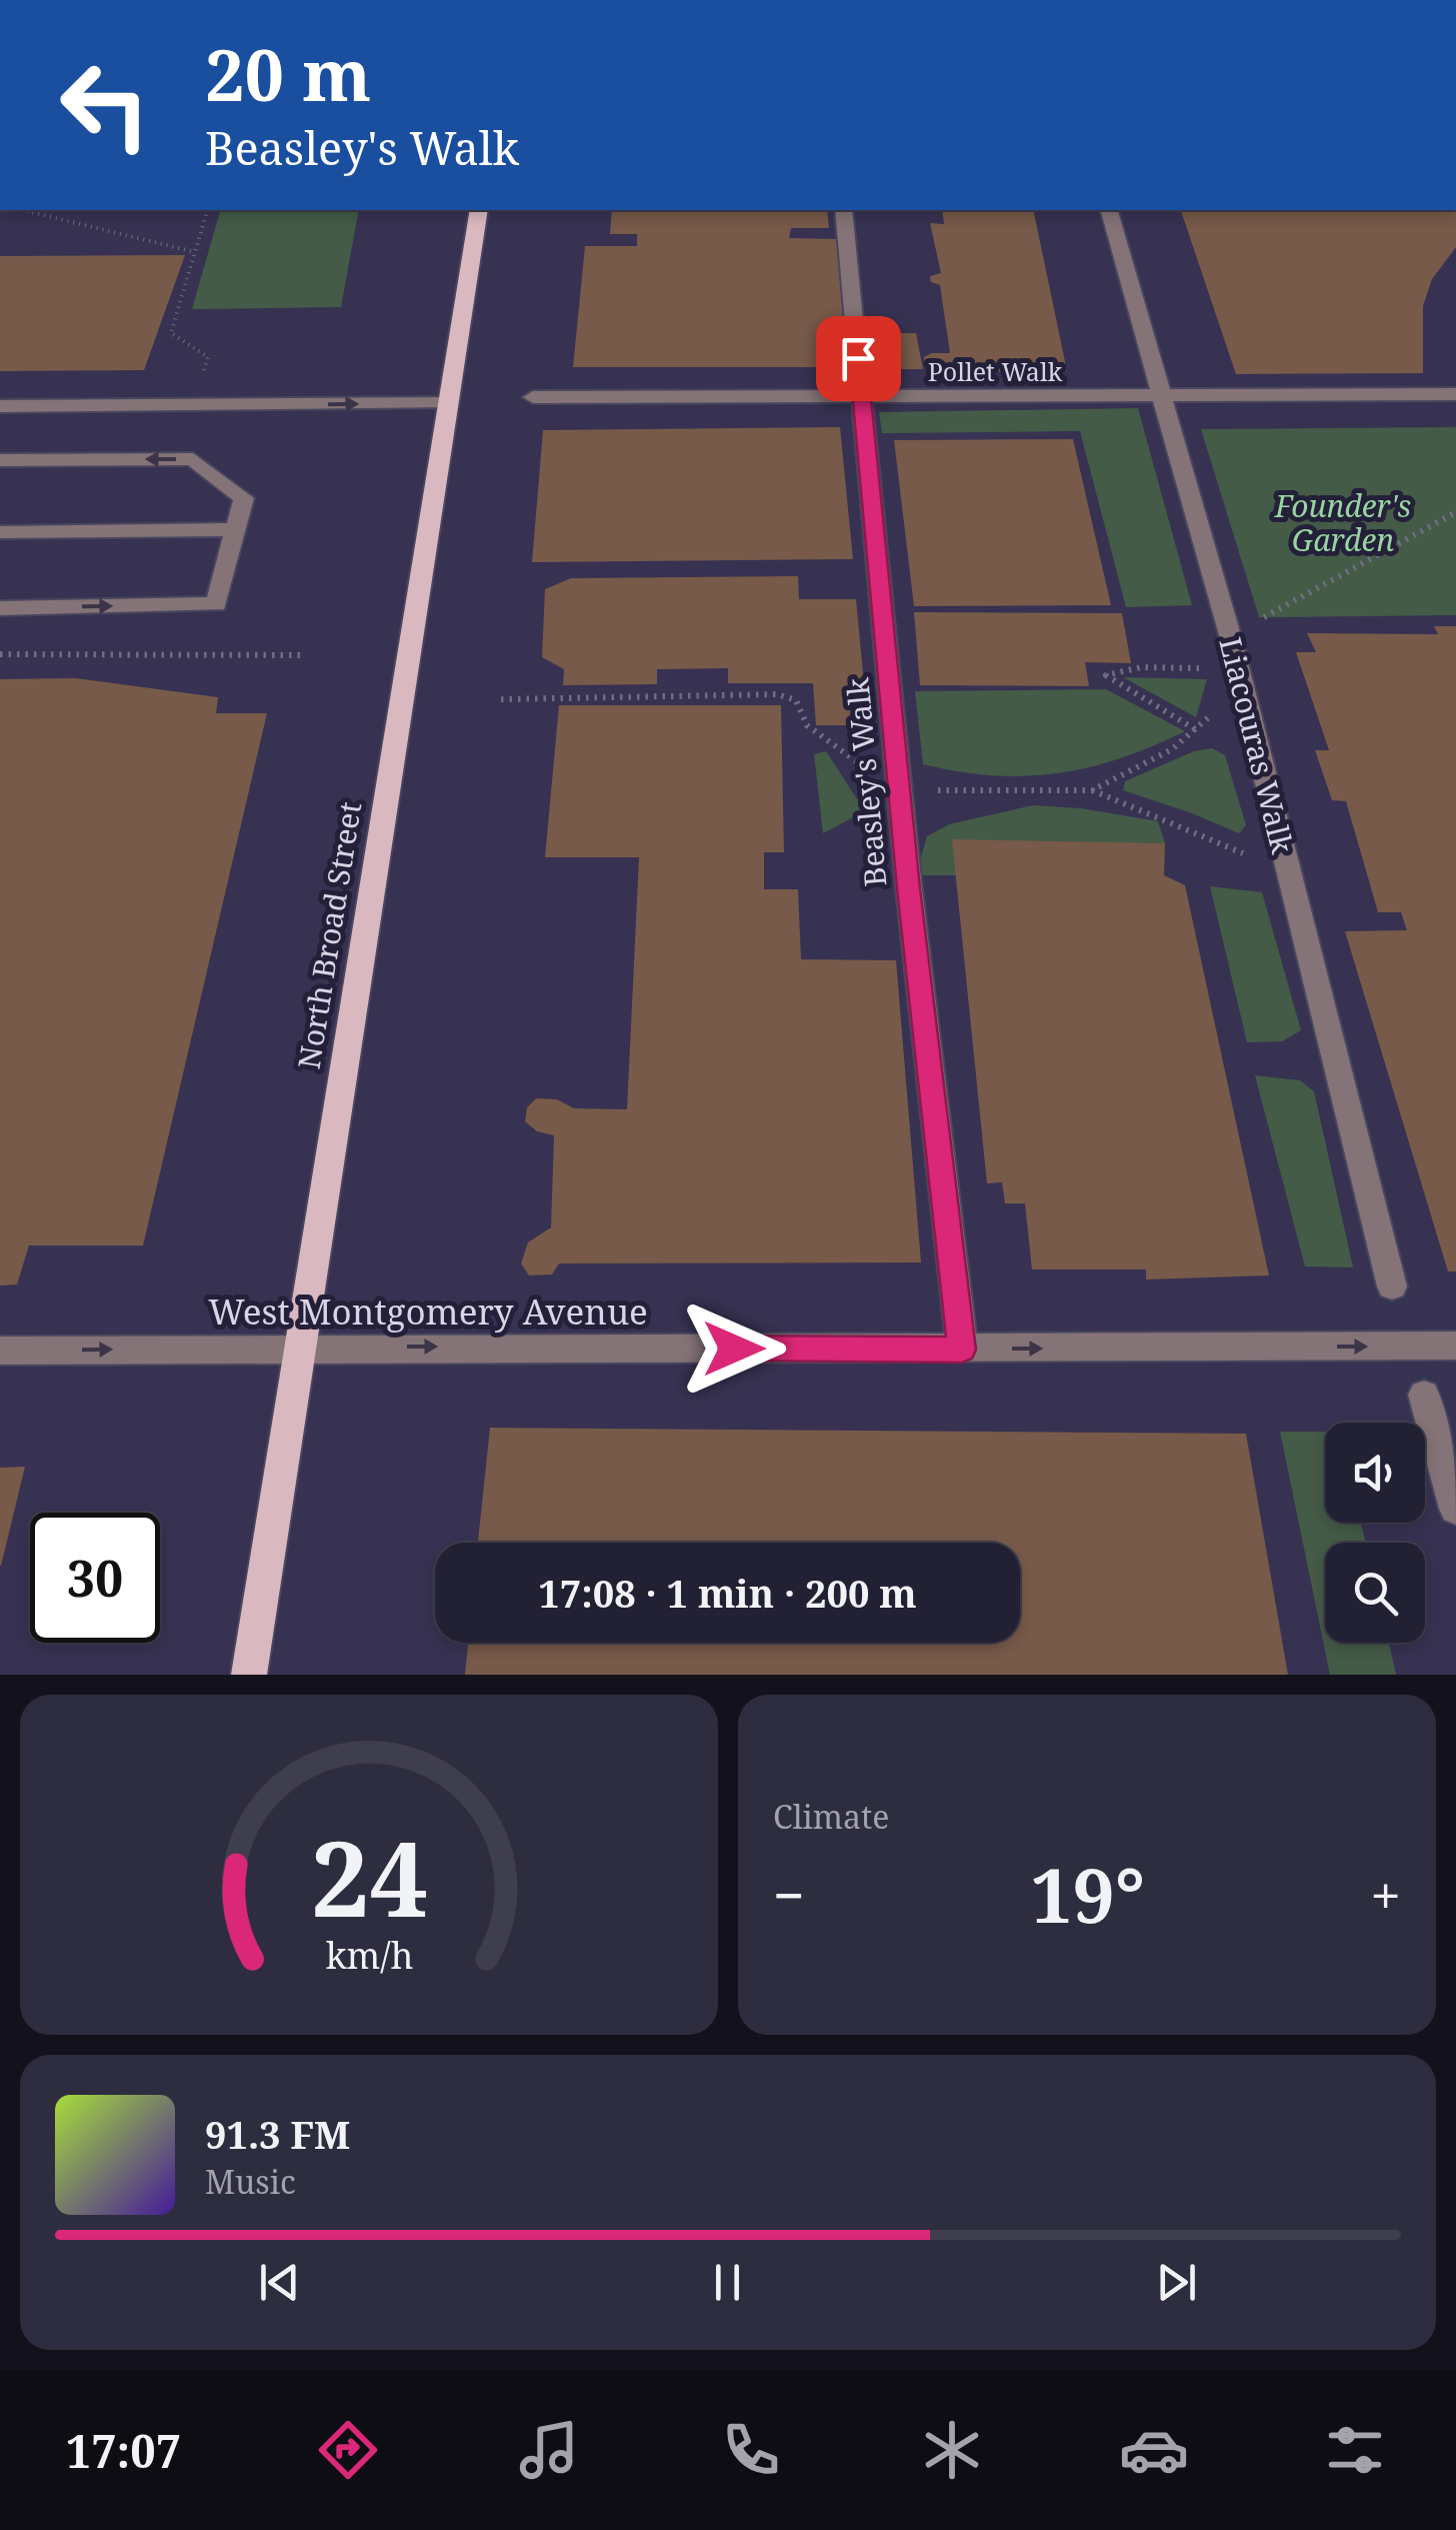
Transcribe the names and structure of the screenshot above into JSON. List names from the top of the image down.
{
  "streets": {
    "main road": ["North Broad Street"],
    "street": [
      "Pollet Walk",
      "Liacouras Walk",
      "Beasley's Walk",
      "West Montgomery Avenue"
    ]
  },
  "crossings": [
    ["Pollet Walk", "Liacouras Walk"],
    ["Pollet Walk", "Beasley's Walk"],
    ["Beasley's Walk", "West Montgomery Avenue"],
    ["North Broad Street", "West Montgomery Avenue"]
  ],
  "one_way": ["West Montgomery Avenue"],
  "parks": ["Founder's Garden"],
  "page": {
    "turn": ["20 m", "Beasley's Walk"],
    "limit": "30",
    "trip": "17:08 · 1 min · 200 m",
    "tile": "Climate",
    "heat": ["−", "19°", "+"],
    "song": ["91.3 FM", "Music"],
    "tabs": "17:07",
    "gauge": ["24", "km/h"]
  }
}
